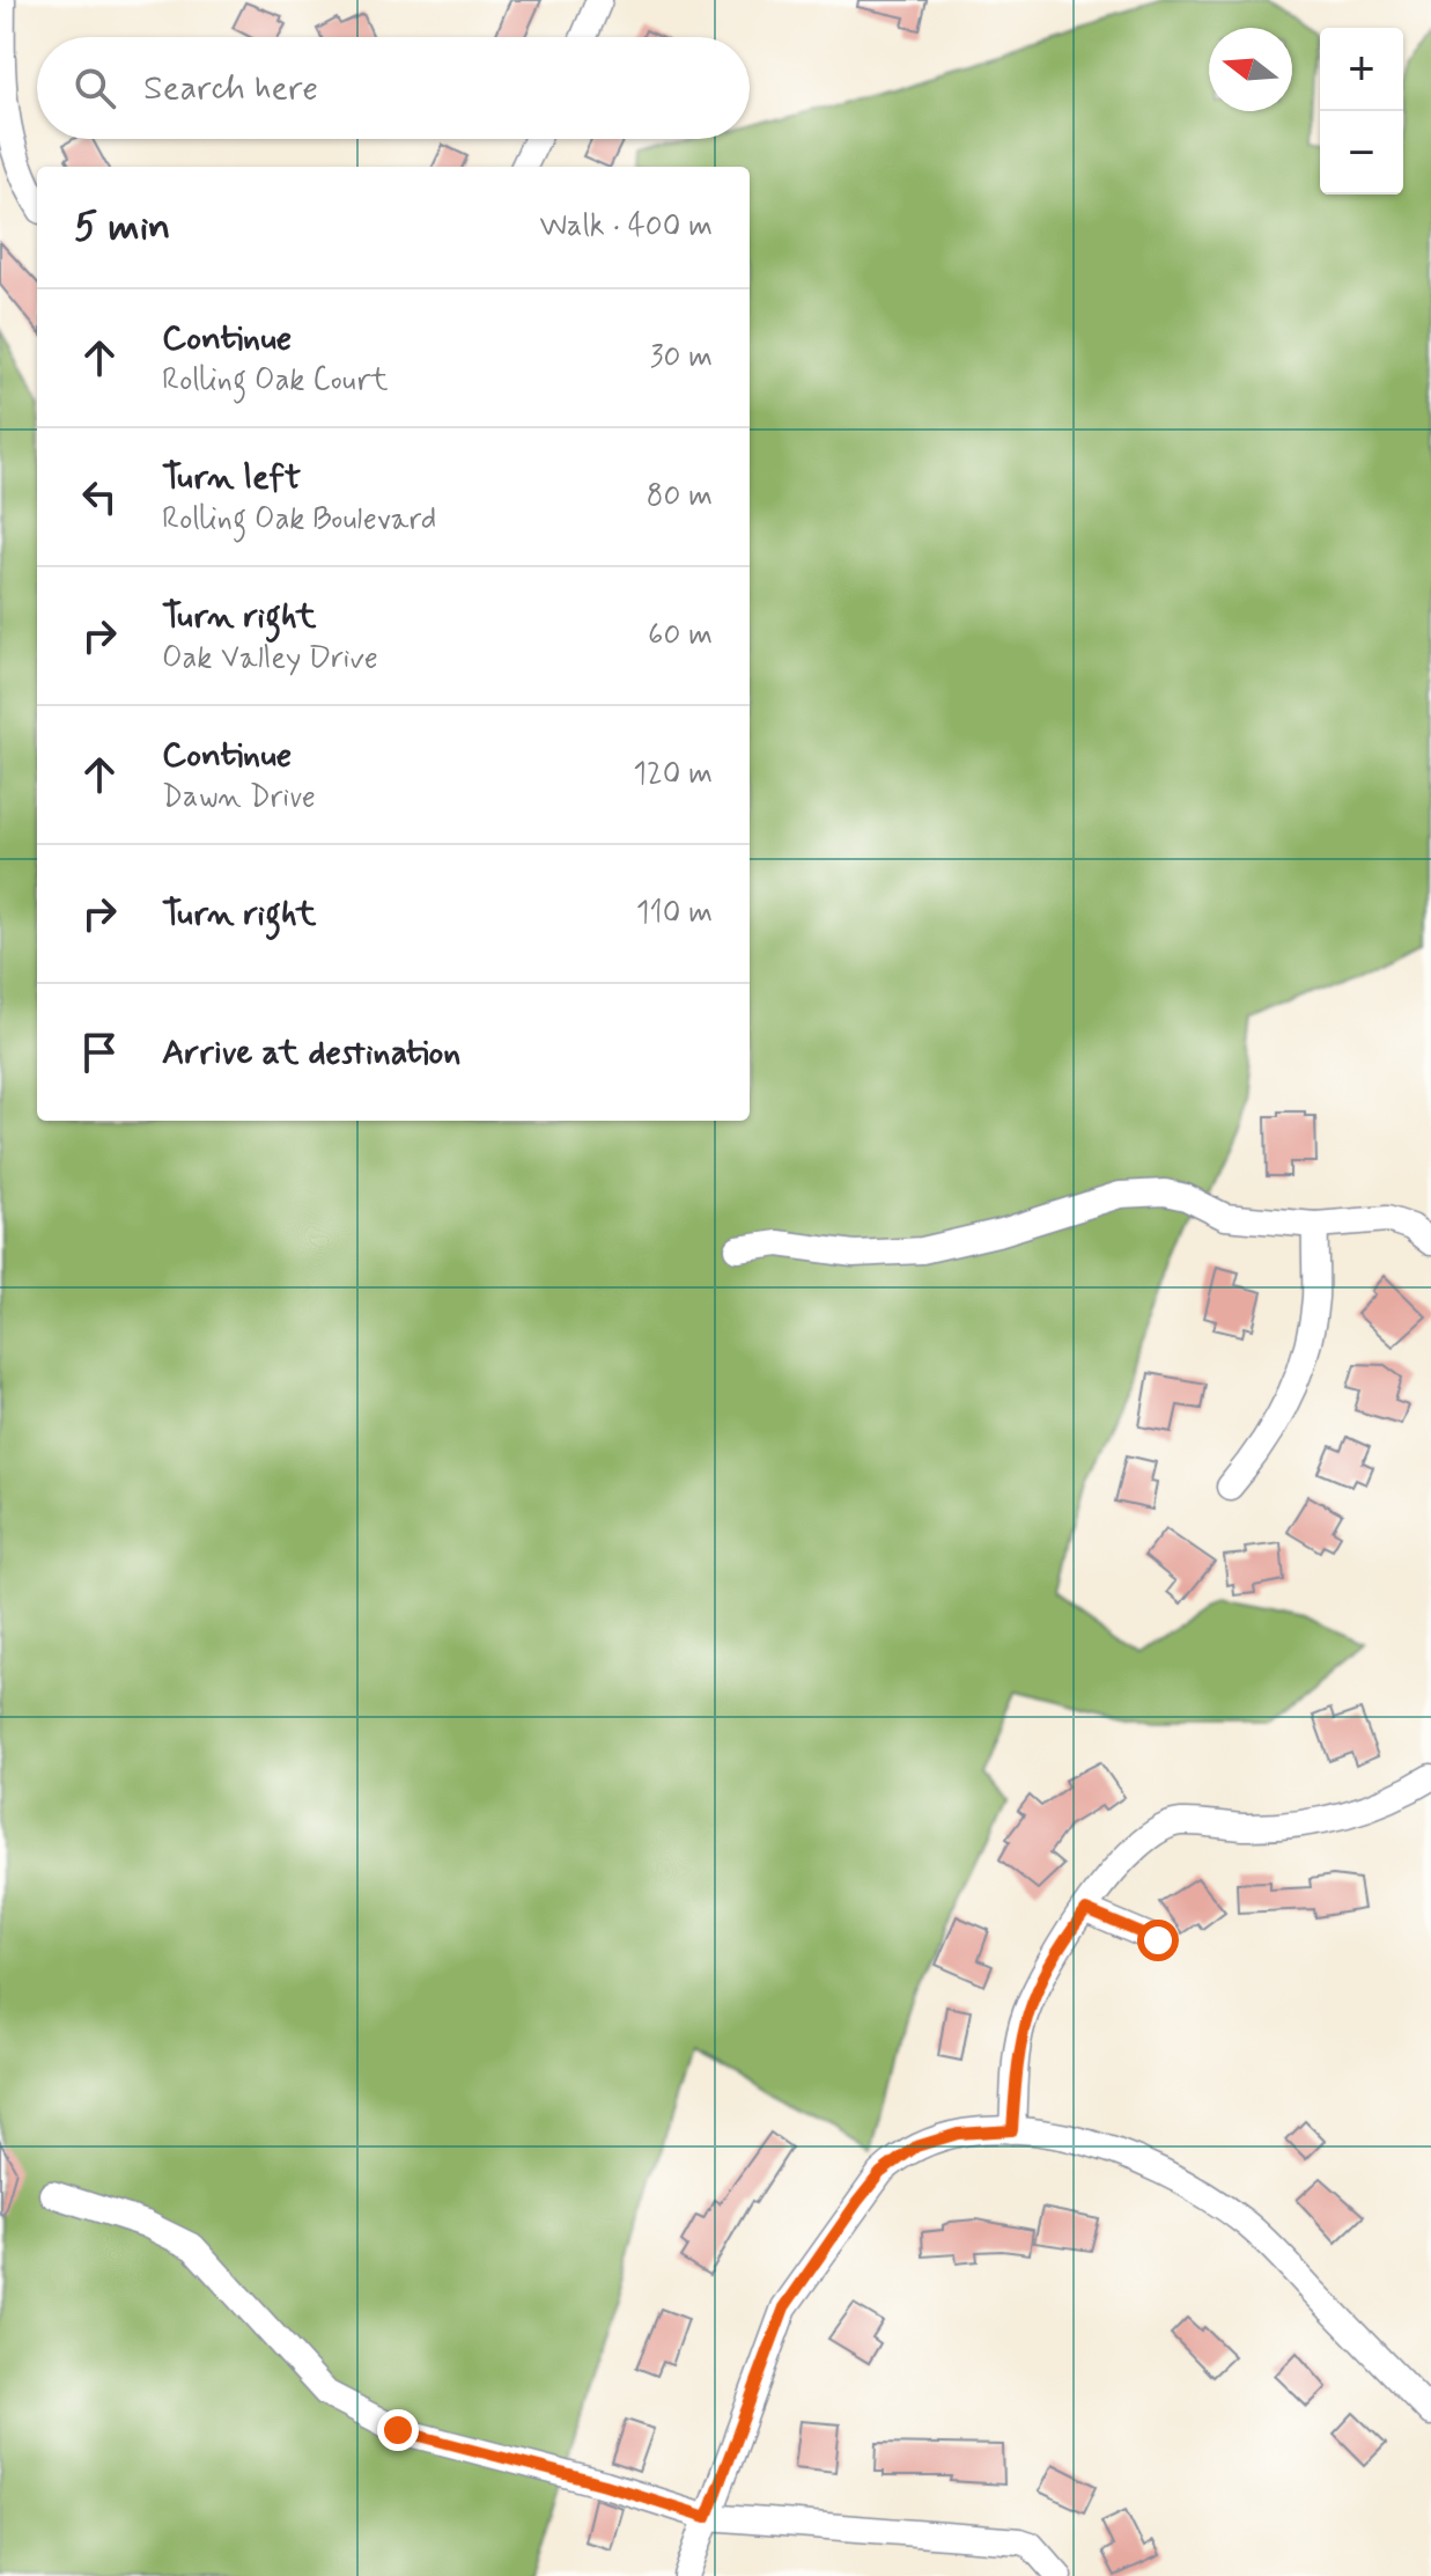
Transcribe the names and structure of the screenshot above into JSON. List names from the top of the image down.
{
  "north": "left",
  "page": {
    "map_buttons": ["+", "−"],
    "search": "Search here",
    "heading": ["5 min", "Walk · 400 m"],
    "list": [
      ["Continue", "Rolling Oak Court", "30 m"],
      ["Turn left", "Rolling Oak Boulevard", "80 m"],
      ["Turn right", "Oak Valley Drive", "60 m"],
      ["Continue", "Dawn Drive", "120 m"],
      ["Turn right", "110 m"],
      "Arrive at destination"
    ]
  }
}
